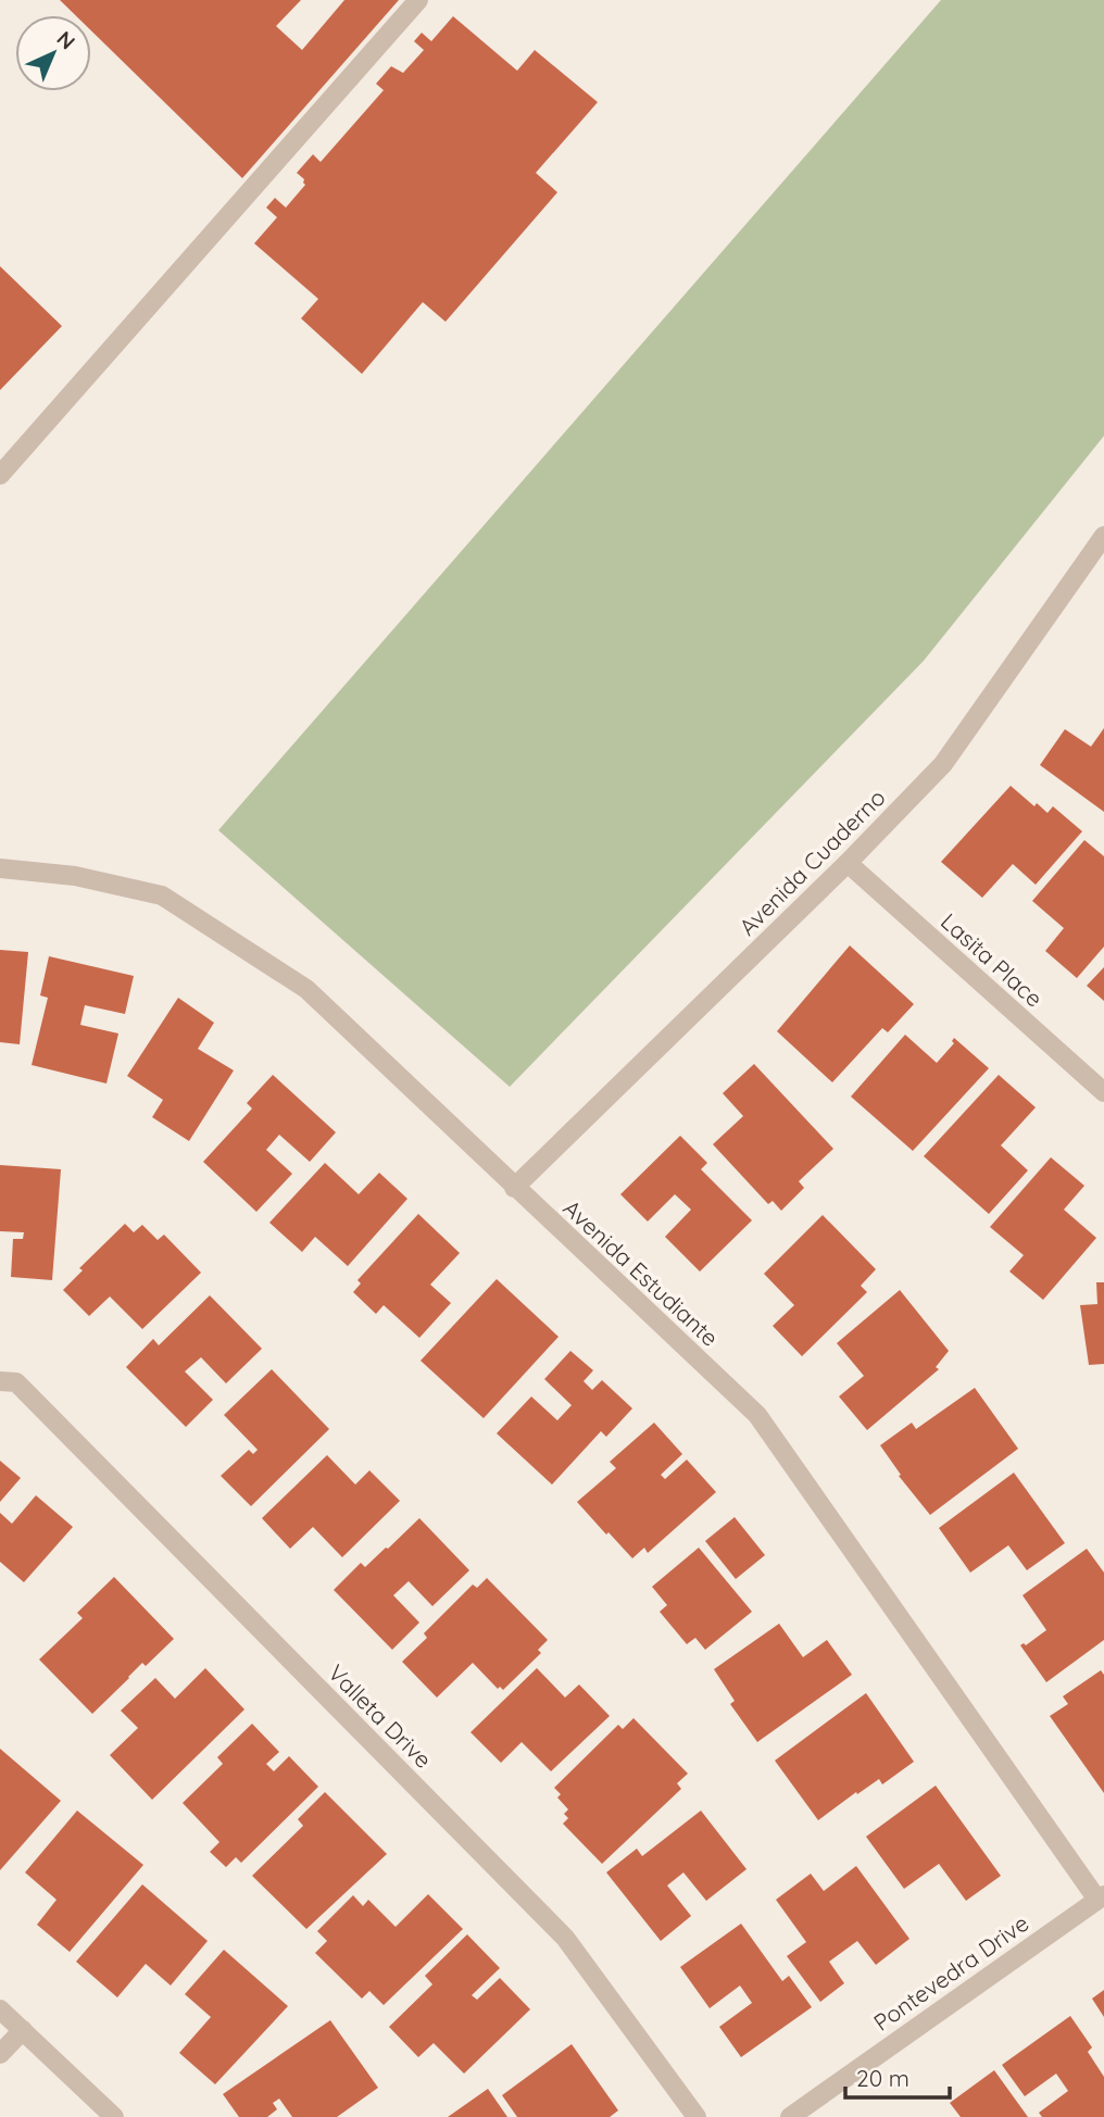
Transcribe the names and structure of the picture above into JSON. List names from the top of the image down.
{
  "streets": {
    "street": [
      "Avenida Cuaderno",
      "Lasita Place",
      "Avenida Estudiante",
      "Valleta Drive",
      "Pontevedra Drive"
    ]
  },
  "crossings": [
    ["Avenida Cuaderno", "Lasita Place"],
    ["Avenida Cuaderno", "Avenida Estudiante"],
    ["Avenida Estudiante", "Pontevedra Drive"]
  ],
  "scale_bar": "20 m",
  "north": "top right"
}
